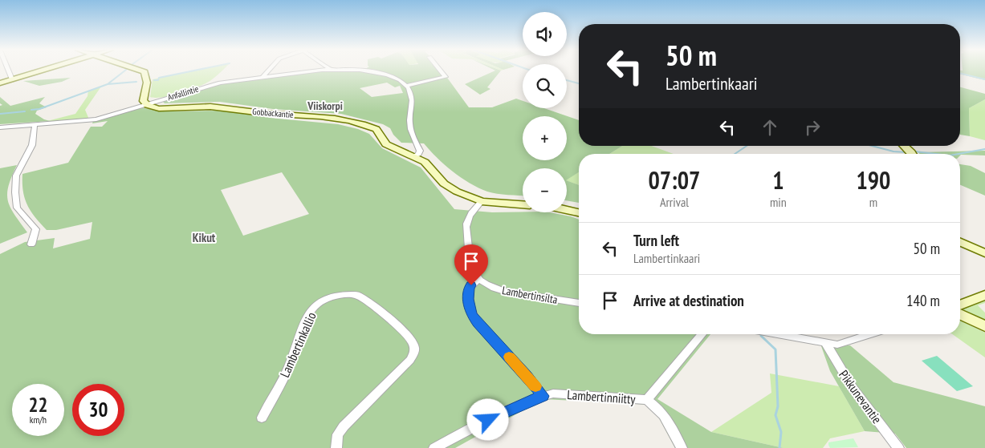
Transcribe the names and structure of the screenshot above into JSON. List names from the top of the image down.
{
  "streets": {
    "street": [
      "Anfallintie",
      "Gobbackantie",
      "Lambertinsilta",
      "Lambertinkallio",
      "Lambertinniitty",
      "Pikkunevantie"
    ]
  },
  "crossings": [
    ["Anfallintie", "Gobbackantie"]
  ],
  "districts": ["Viiskorpi", "Kikut"],
  "page": {
    "map_buttons": ["+", "−"],
    "turn": ["50 m", "Lambertinkaari"],
    "eta": [
      "07:07",
      "Arrival",
      "1",
      "min",
      "190",
      "m"
    ],
    "list": [
      {
        "name": "Turn left",
        "note": "Lambertinkaari",
        "value": "50 m"
      },
      {
        "name": "Arrive at destination",
        "value": "140 m"
      }
    ],
    "speed": "22 km/h",
    "limit": "30"
  }
}
